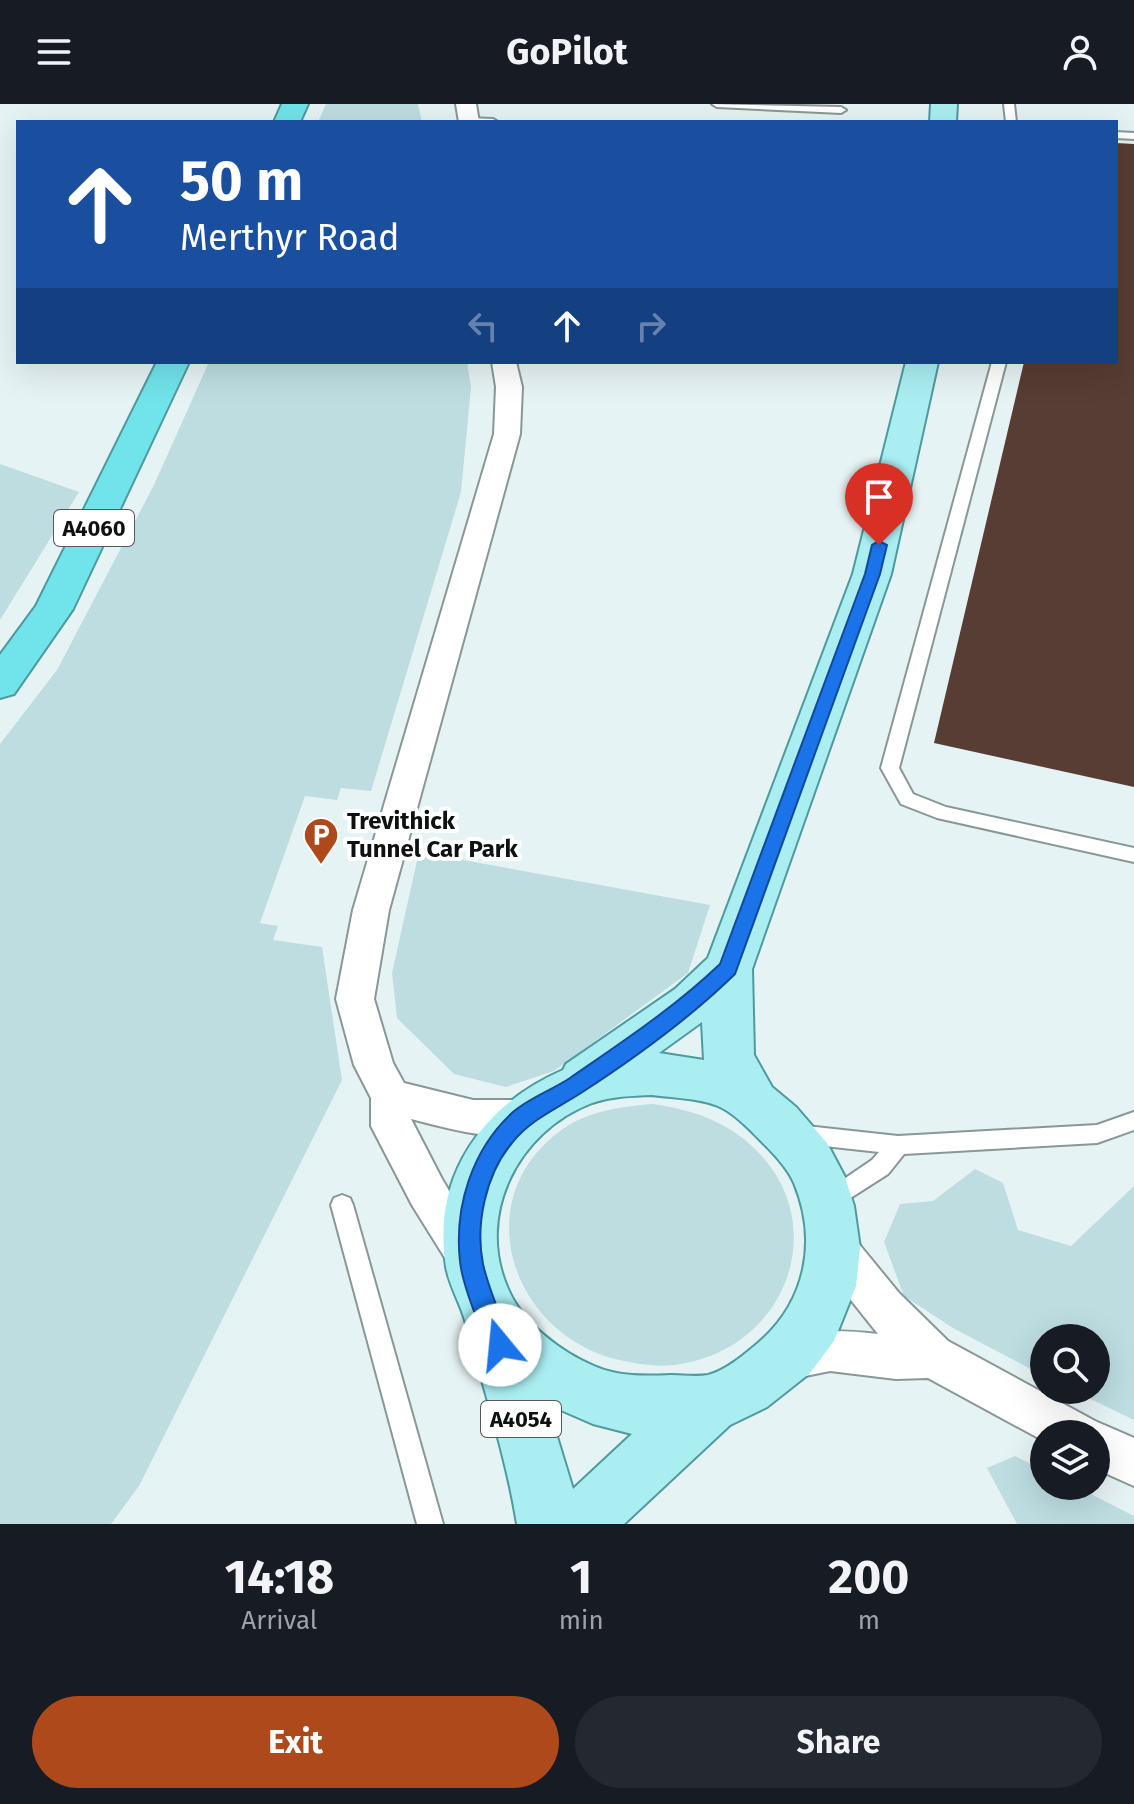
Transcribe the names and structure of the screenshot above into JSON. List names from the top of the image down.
{
  "streets": {
    "highway": ["A4060"],
    "main road": ["A4054"]
  },
  "places": {
    "parking": ["Trevithick Tunnel Car Park"]
  },
  "page": {
    "header": "GoPilot",
    "turn": ["50 m", "Merthyr Road"],
    "eta": [
      "14:18",
      "Arrival",
      "1",
      "min",
      "200",
      "m"
    ],
    "buttons": ["Exit", "Share"]
  }
}
